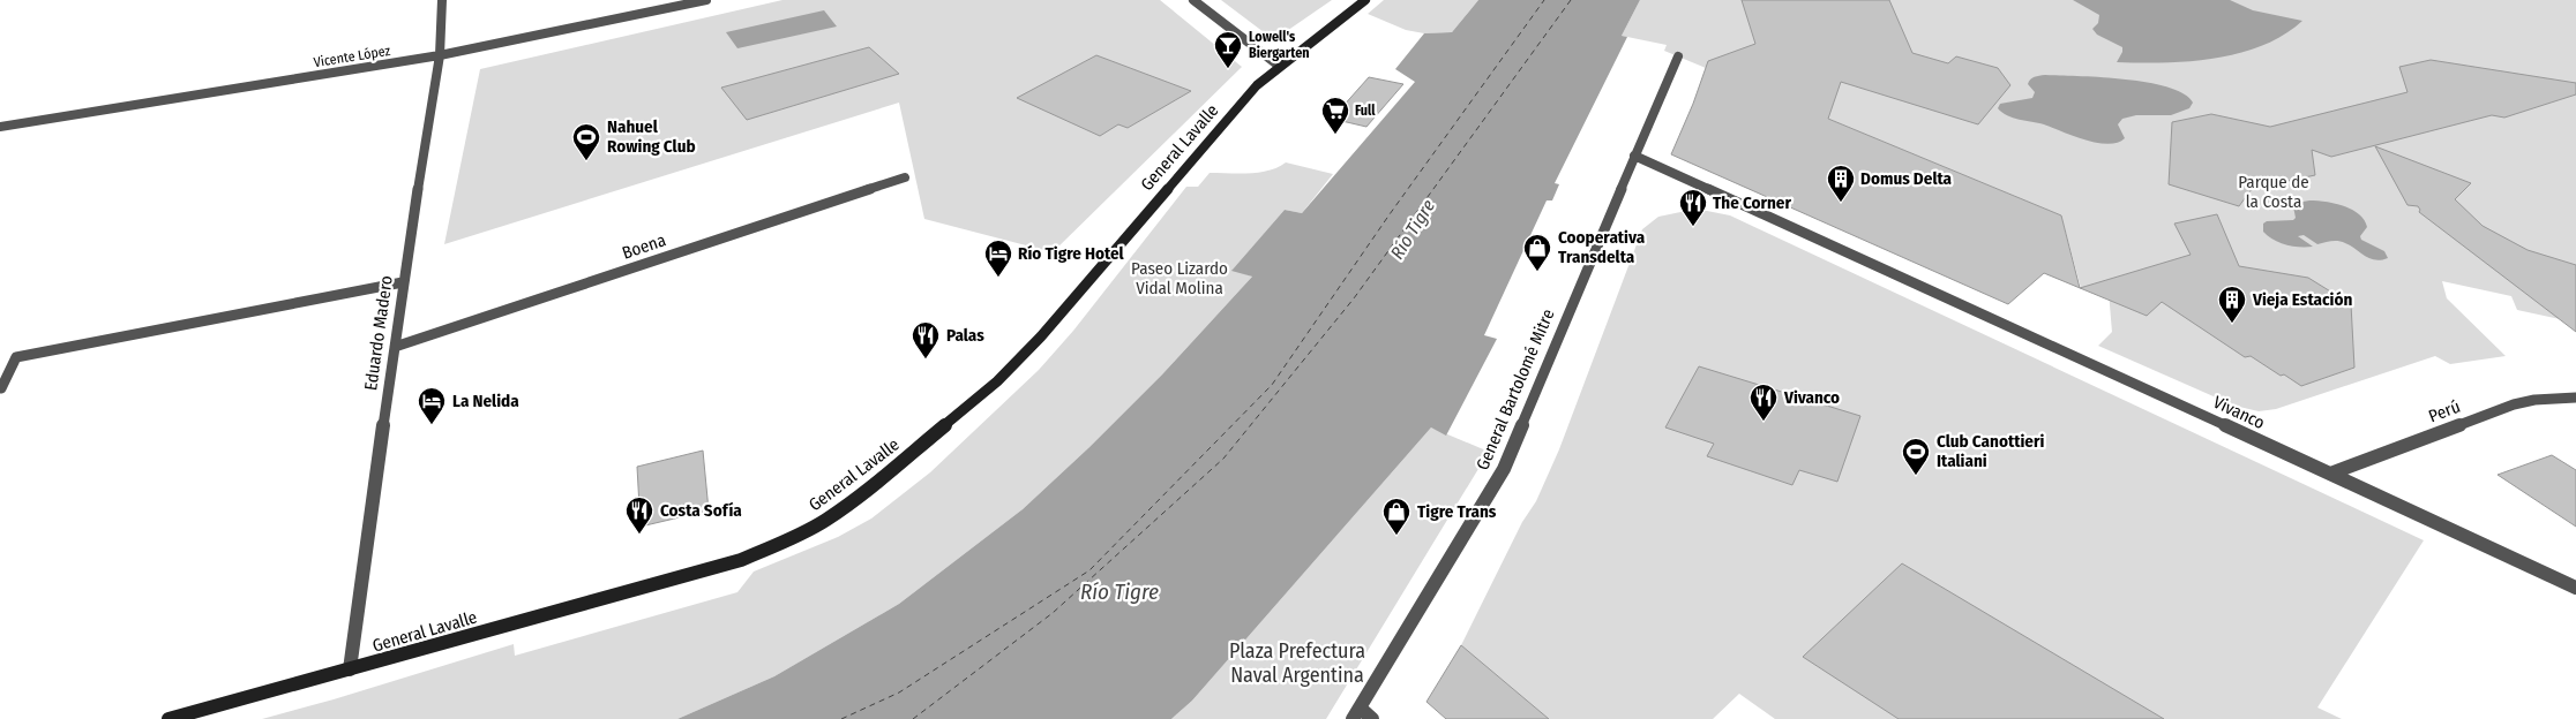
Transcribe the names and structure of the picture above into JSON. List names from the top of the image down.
{
  "streets": {
    "street": [
      "Vicente López",
      "General Lavalle",
      "Boena",
      "Eduardo Madero",
      "General Bartolomé Mitre",
      "Perú",
      "Vivanco"
    ]
  },
  "crossings": [
    ["Vicente López", "Eduardo Madero"],
    ["General Lavalle", "Eduardo Madero"],
    ["Boena", "Eduardo Madero"],
    ["General Bartolomé Mitre", "Vivanco"],
    ["Perú", "Vivanco"]
  ],
  "water": ["Río Tigre"],
  "parks": ["Parque de la Costa", "Paseo Lizardo Vidal Molina", "Plaza Prefectura Naval Argentina"],
  "places": {
    "bar": ["Lowell's Biergarten"],
    "supermarket": ["Full"],
    "sports": ["Nahuel Rowing Club", "Club Canottieri Italiani"],
    "building": ["Domus Delta", "Vieja Estación"],
    "restaurant": [
      "The Corner",
      "Palas",
      "Vivanco",
      "Costa Sofía"
    ],
    "shop": ["Cooperativa Transdelta", "Tigre Trans"],
    "hotel": ["Río Tigre Hotel", "La Nelida"]
  }
}
